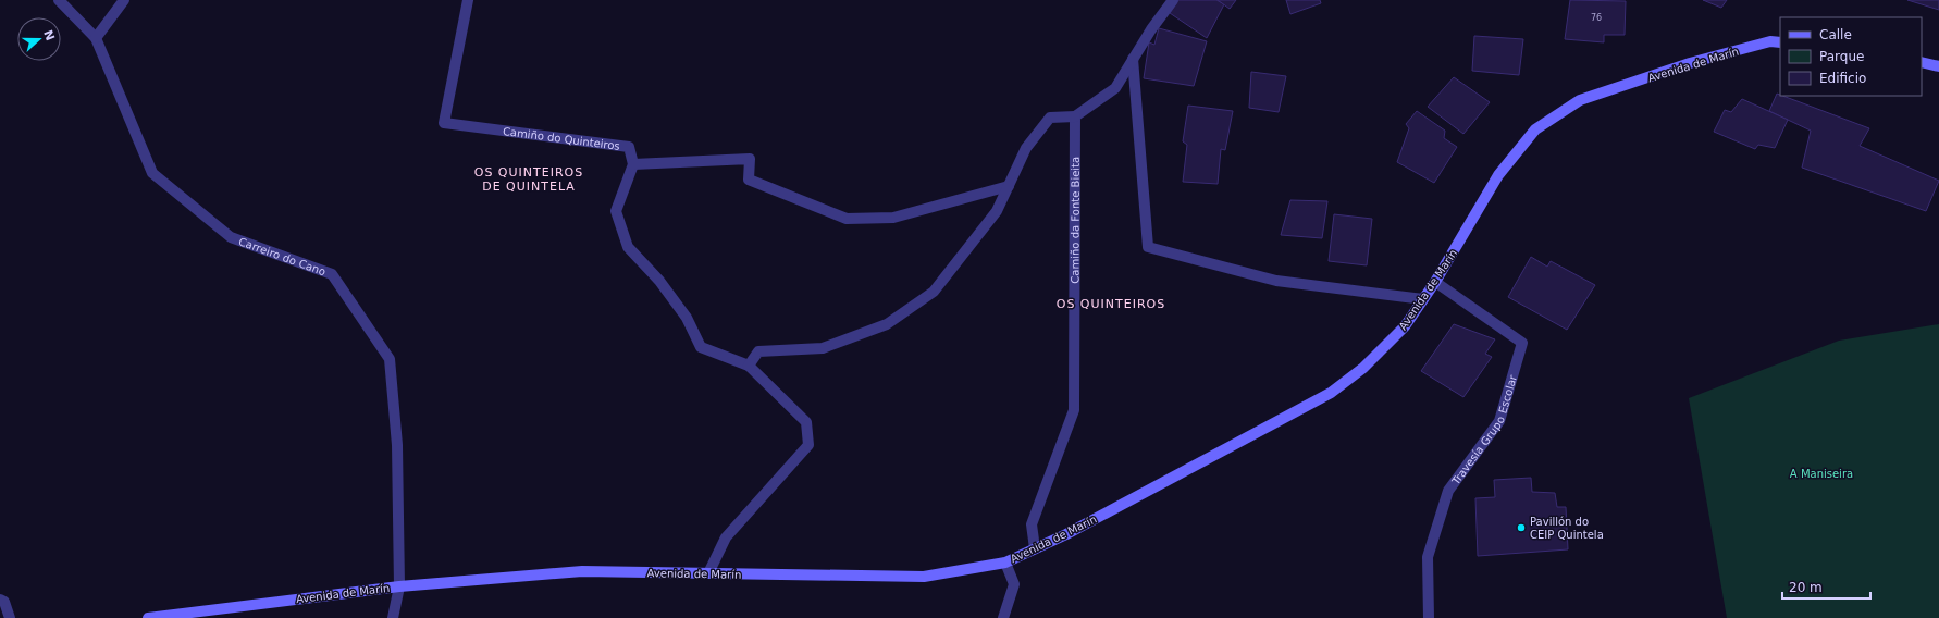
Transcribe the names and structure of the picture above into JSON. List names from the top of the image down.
{
  "streets": {
    "main road": ["Avenida de Marín"],
    "street": [
      "Camiño do Quinteiros",
      "Camiño da Fonte Bieita",
      "Carreiro do Cano",
      "Travesía Grupo Escolar"
    ]
  },
  "crossings": [
    ["Avenida de Marín", "Camiño da Fonte Bieita"],
    ["Avenida de Marín", "Carreiro do Cano"],
    ["Avenida de Marín", "Travesía Grupo Escolar"]
  ],
  "districts": ["OS QUINTEIROS DE QUINTELA", "OS QUINTEIROS"],
  "parks": ["A Maniseira"],
  "places": ["Pavillón do CEIP Quintela"],
  "house_numbers": ["76"],
  "legend": ["Calle", "Parque", "Edificio"],
  "scale_bar": "20 m",
  "north": "right"
}
